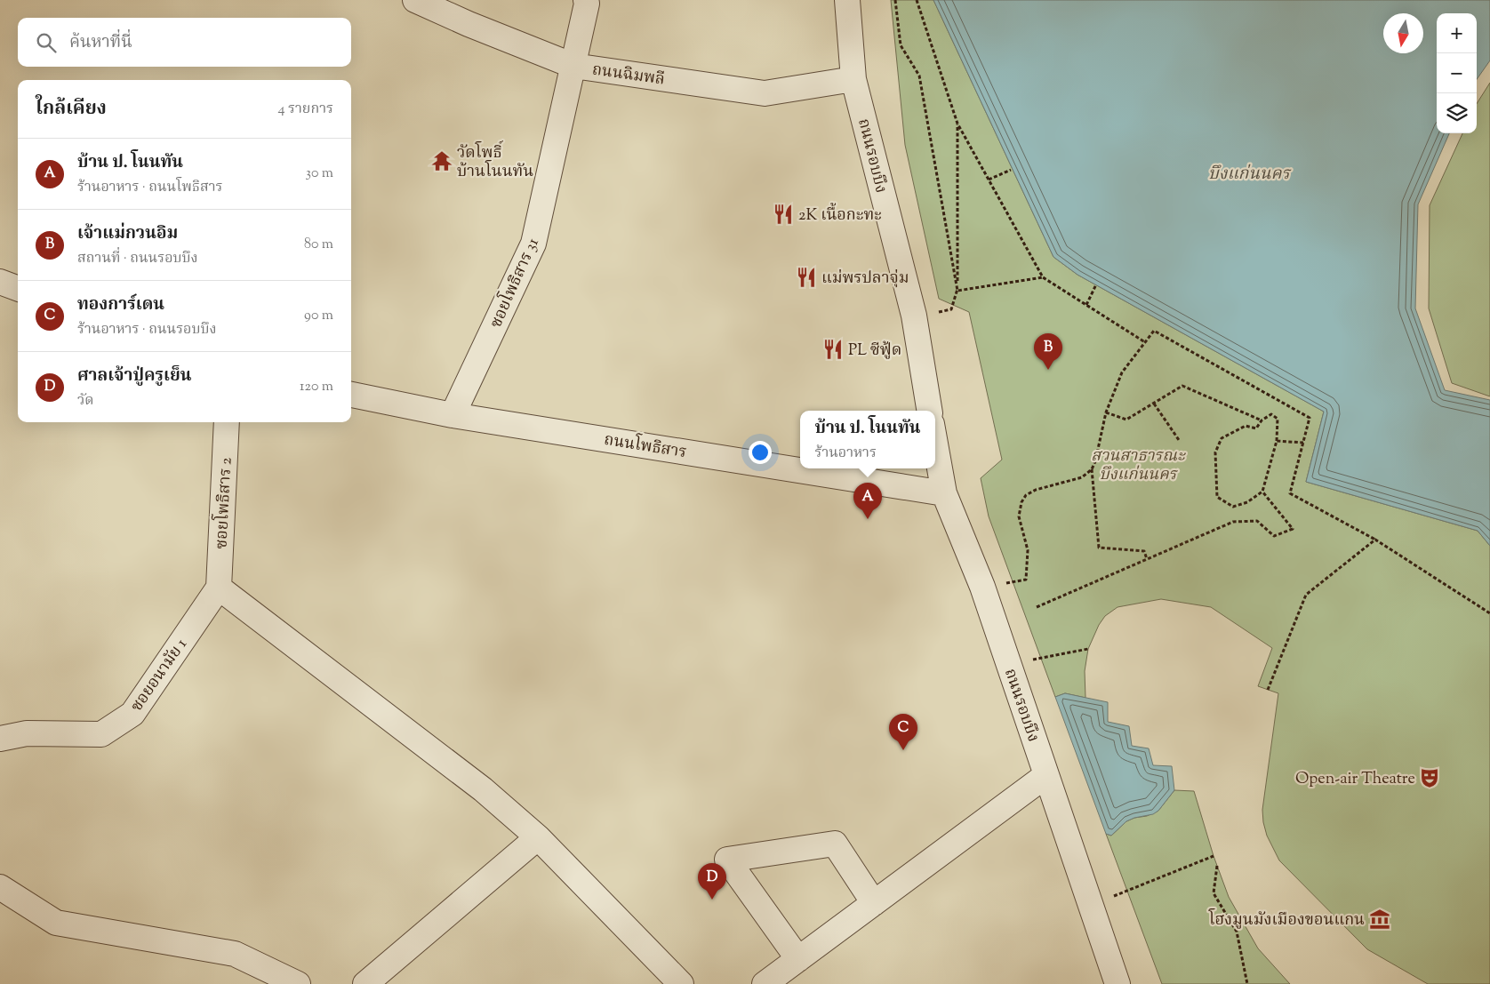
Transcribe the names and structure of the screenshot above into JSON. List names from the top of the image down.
{
  "streets": {
    "street": [
      "ถนนฉิมพลี",
      "ถนนรอบบึง",
      "ซอยโพธิสาร 31",
      "ถนนโพธิสาร",
      "ซอยโพธิสาร 2",
      "ซอยอนามัย 1"
    ]
  },
  "crossings": [
    ["ถนนฉิมพลี", "ถนนรอบบึง"],
    ["ถนนฉิมพลี", "ซอยโพธิสาร 31"],
    ["ถนนรอบบึง", "ถนนโพธิสาร"],
    ["ซอยโพธิสาร 31", "ถนนโพธิสาร"],
    ["ซอยโพธิสาร 2", "ซอยอนามัย 1"]
  ],
  "water": ["บึงแก่นนคร"],
  "parks": ["สวนสาธารณะ บึงแก่นนคร"],
  "places": {
    "temple": ["วัดโพธิ์ บ้านโนนทัน"],
    "restaurant": ["2K เนื้อกะทะ", "แม่พรปลาจุ่ม", "PL ซีฟู้ด"],
    "theatre": ["Open-air Theatre"],
    "museum": ["โฮงมูนมังเมืองขอนแกน"]
  },
  "north": "bottom",
  "page": {
    "map_buttons": ["+", "−"],
    "search": "ค้นหาที่นี่",
    "heading": ["ใกล้เคียง", "4 รายการ"],
    "list": [
      {
        "mark": "A",
        "name": "บ้าน ป. โนนทัน",
        "note": "ร้านอาหาร · ถนนโพธิสาร",
        "value": "30 m"
      },
      {
        "mark": "B",
        "name": "เจ้าแม่กวนอิม",
        "note": "สถานที่ · ถนนรอบบึง",
        "value": "80 m"
      },
      {
        "mark": "C",
        "name": "ทองการ์เดน",
        "note": "ร้านอาหาร · ถนนรอบบึง",
        "value": "90 m"
      },
      {
        "mark": "D",
        "name": "ศาลเจ้าปู่ครูเย็น",
        "note": "วัด",
        "value": "120 m"
      }
    ],
    "pins": [
      "B",
      "A",
      "C",
      "D"
    ],
    "popup": ["บ้าน ป. โนนทัน", "ร้านอาหาร"]
  }
}
